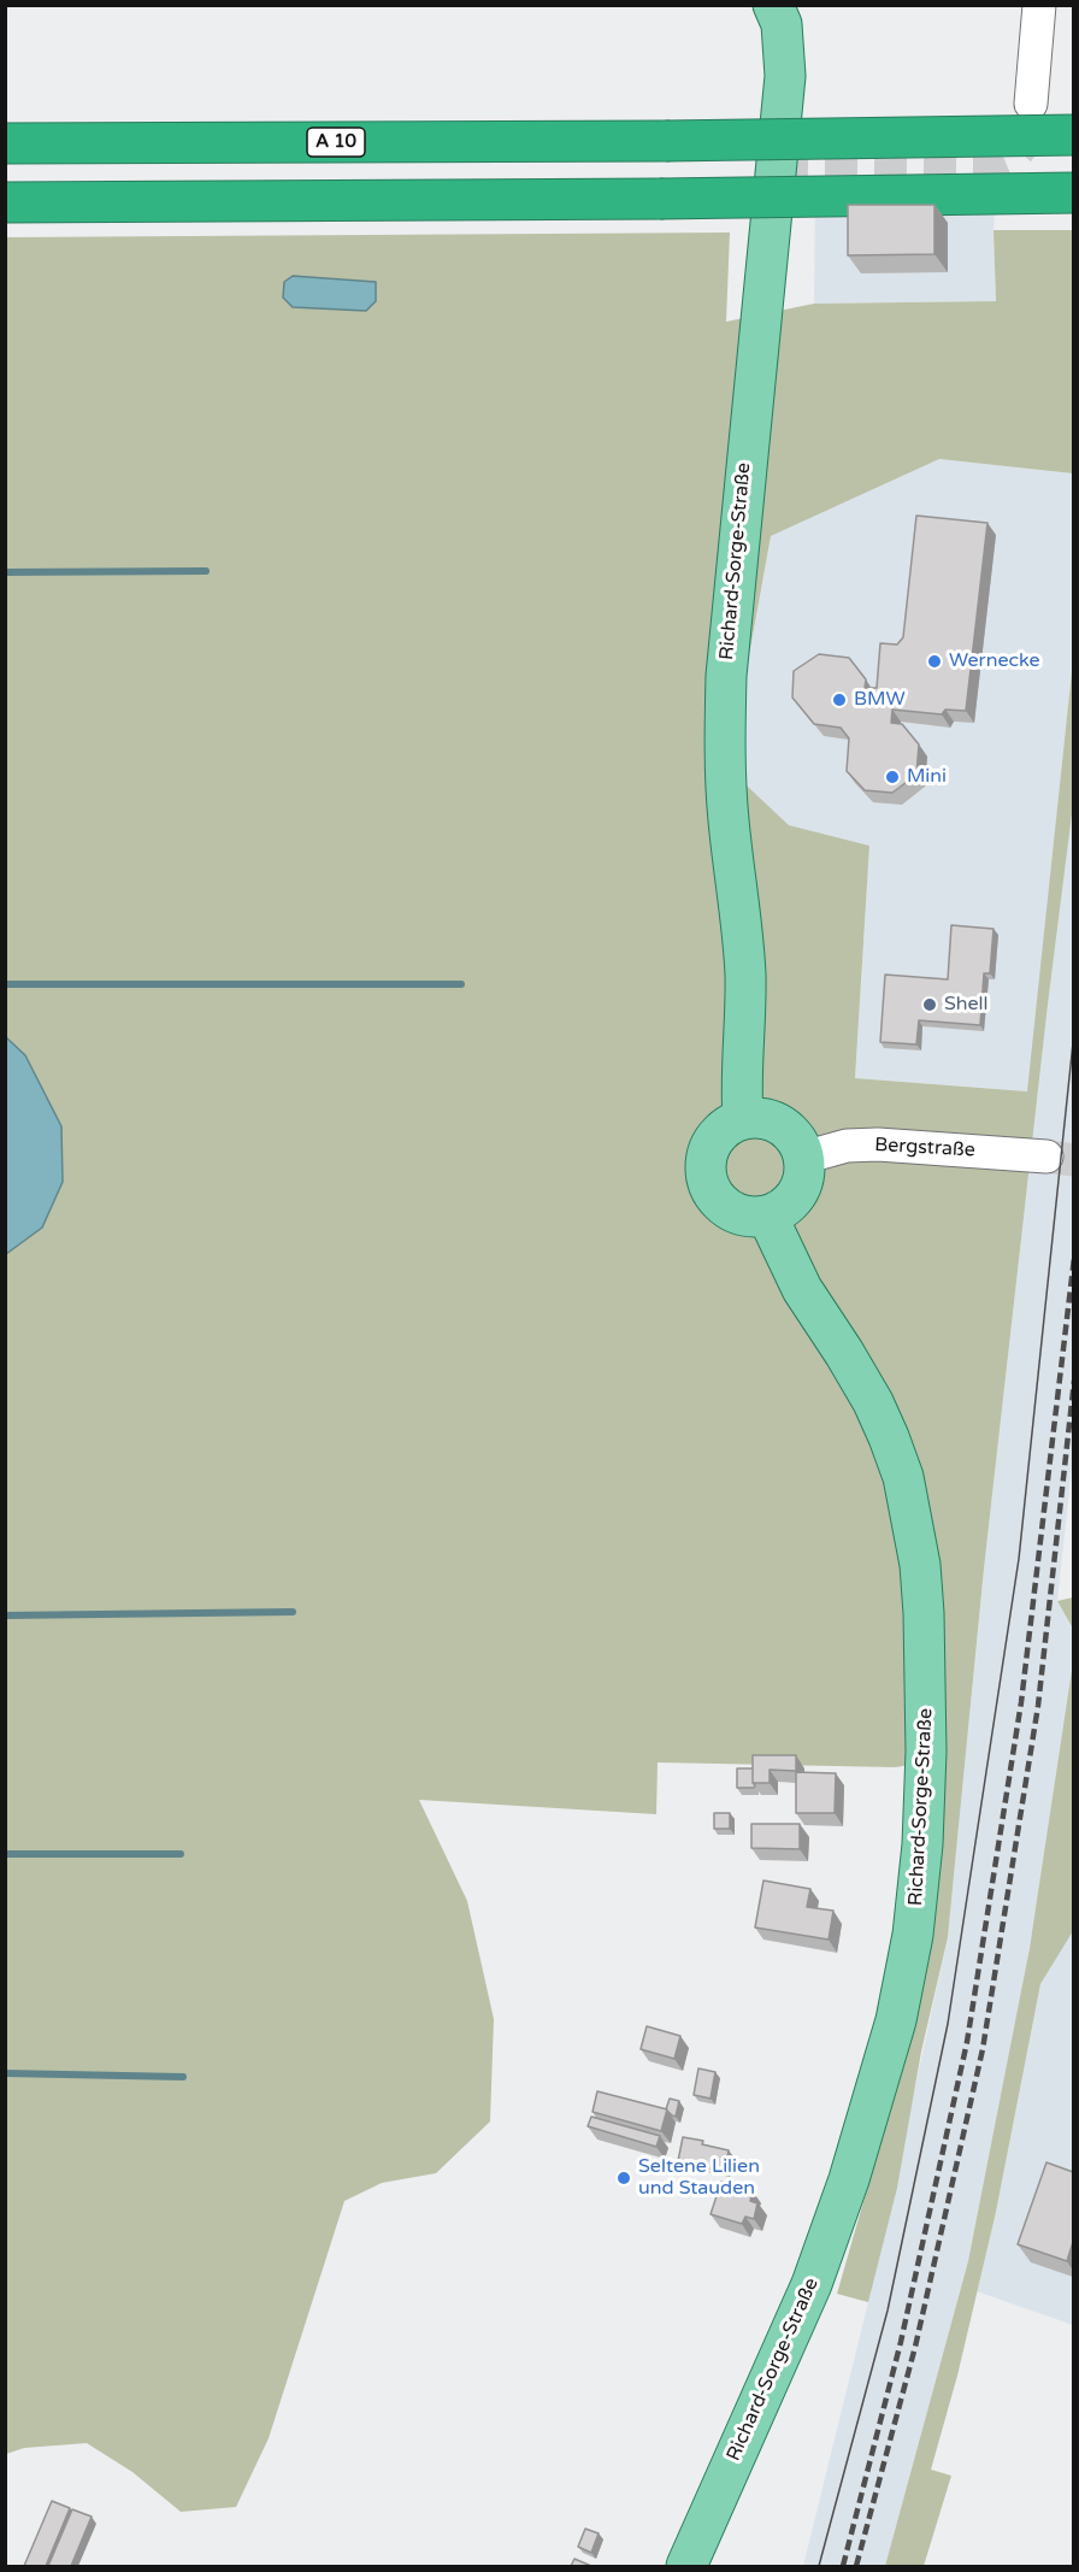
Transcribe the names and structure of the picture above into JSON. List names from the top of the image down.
{
  "streets": {
    "highway": ["A 10"],
    "main road": ["Richard-Sorge-Straße"],
    "street": ["Bergstraße"]
  },
  "crossings": [
    ["Richard-Sorge-Straße", "Bergstraße"]
  ],
  "places": [
    "Wernecke",
    "BMW",
    "Mini",
    "Shell",
    "Seltene Lilien und Stauden"
  ]
}
